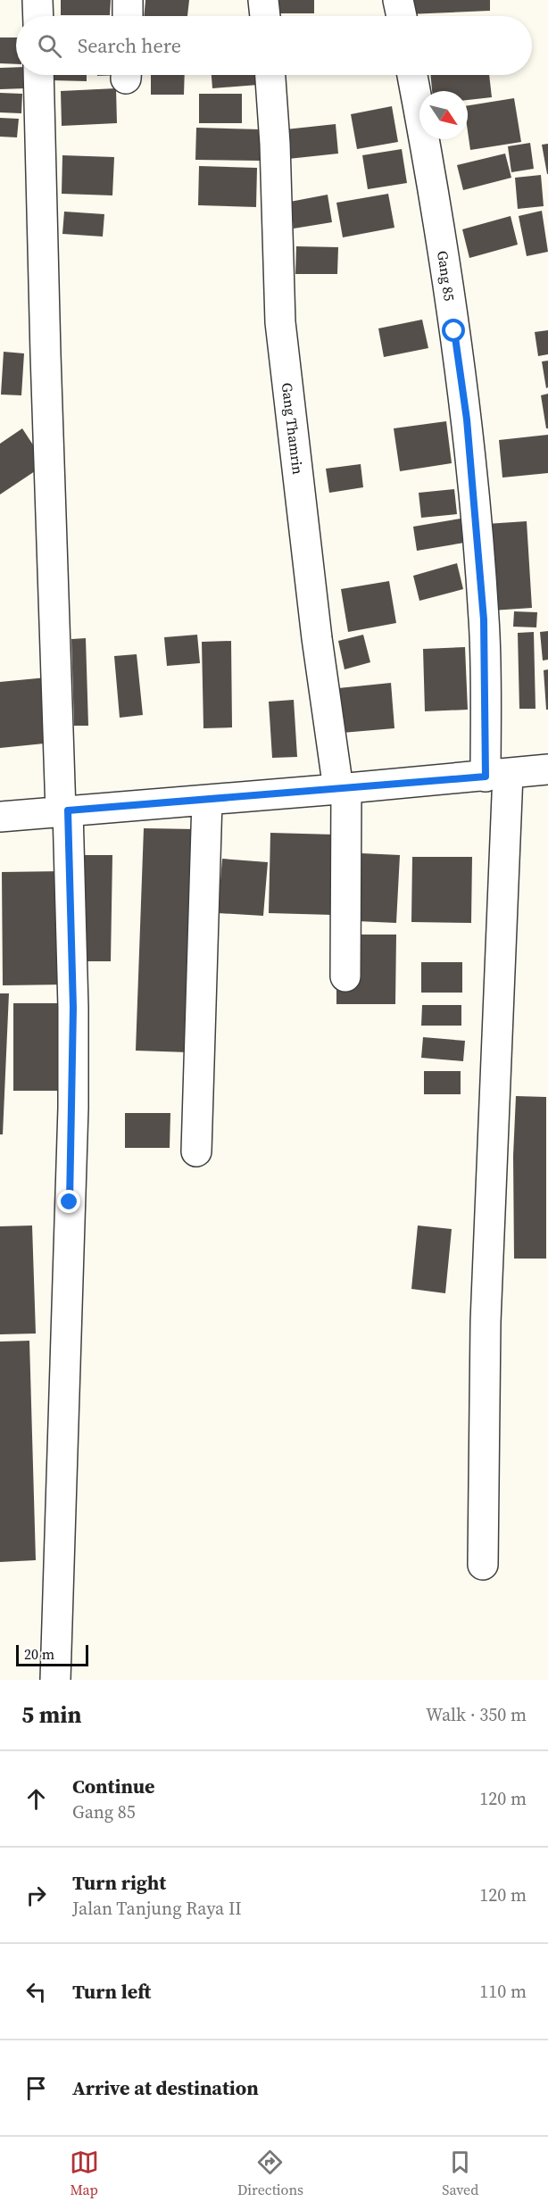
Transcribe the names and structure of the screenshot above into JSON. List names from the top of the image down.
{
  "streets": {
    "street": ["Gang 85", "Gang Thamrin"]
  },
  "scale_bar": "20 m",
  "north": "bottom right",
  "page": {
    "search": "Search here",
    "scale": "20 m",
    "heading": ["5 min", "Walk · 350 m"],
    "list": [
      ["Continue", "Gang 85", "120 m"],
      ["Turn right", "Jalan Tanjung Raya II", "120 m"],
      ["Turn left", "110 m"],
      "Arrive at destination"
    ],
    "nav": ["Map", "Directions", "Saved"]
  }
}
